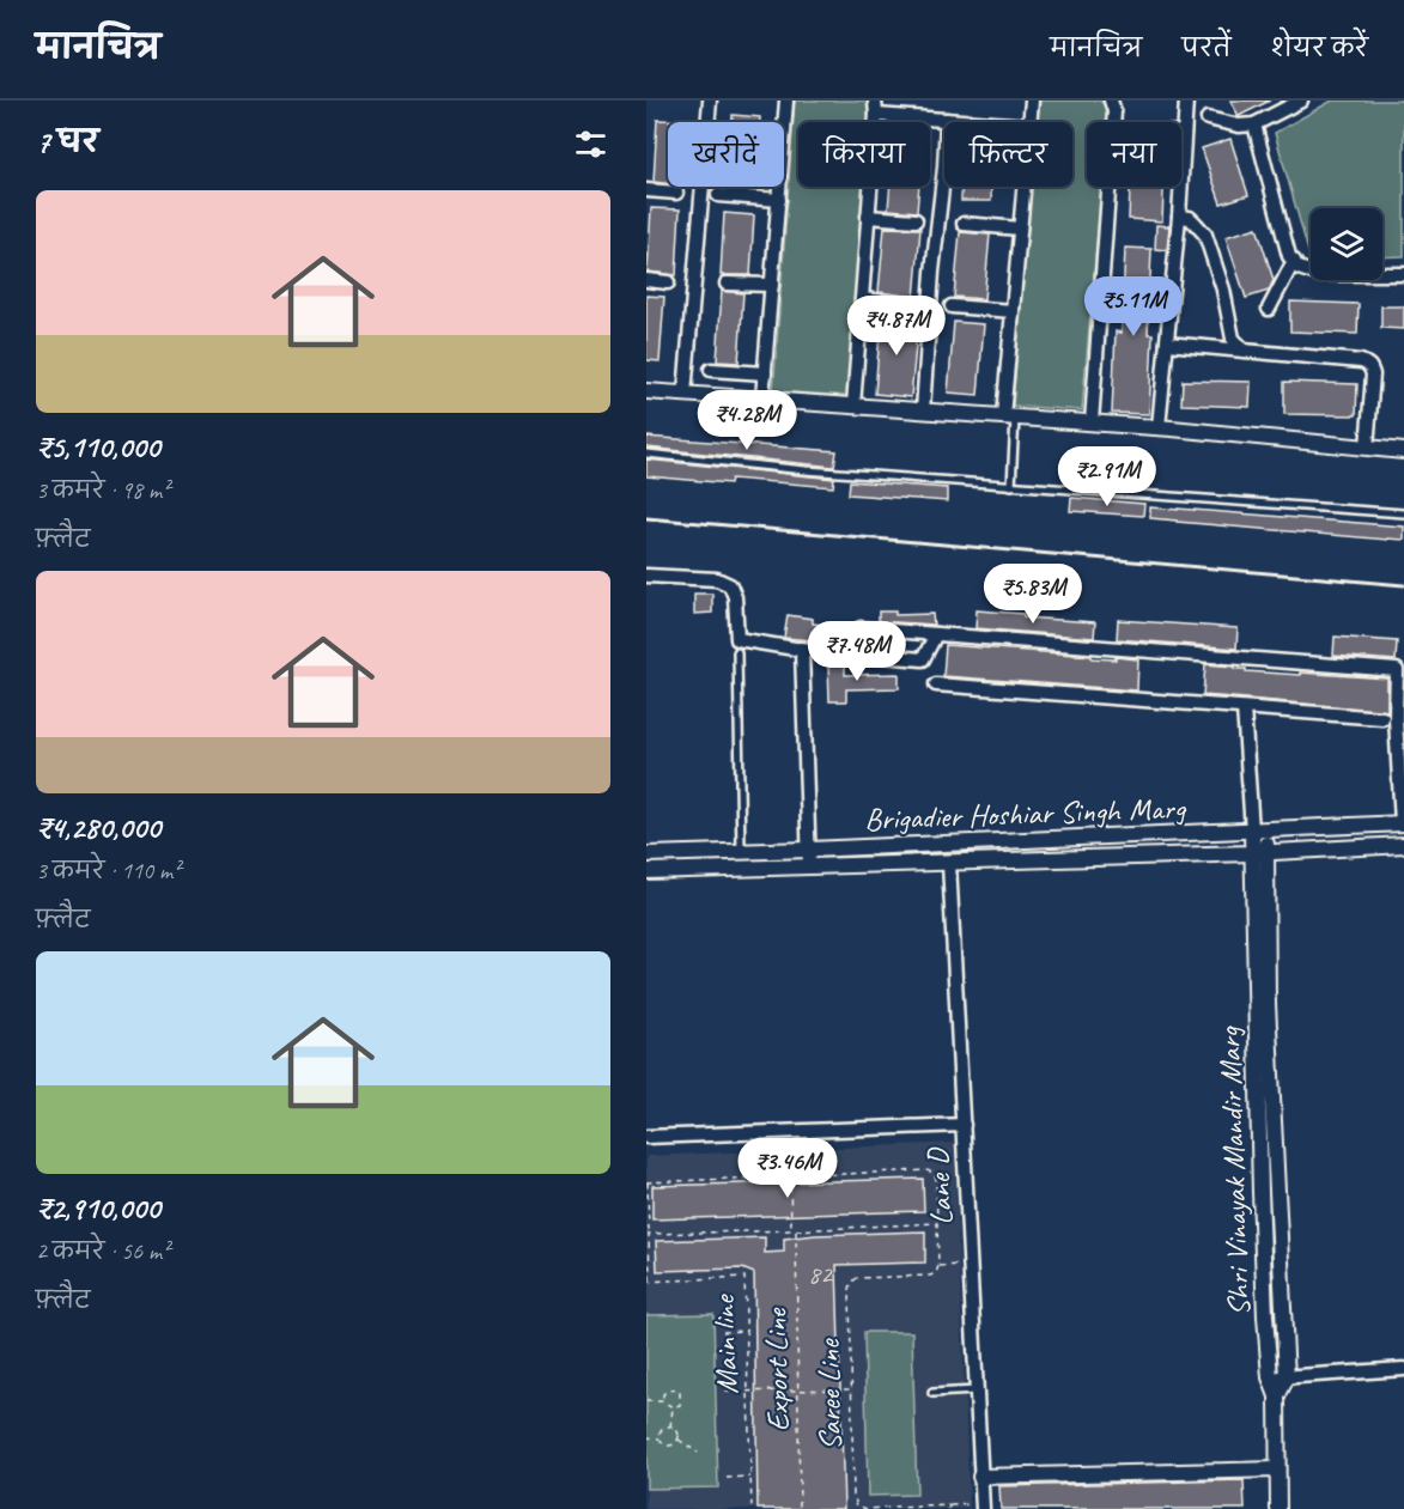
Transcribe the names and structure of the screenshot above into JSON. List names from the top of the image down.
{
  "streets": {
    "street": ["Brigadier Hoshiar Singh Marg", "Shri Vinayak Mandir Marg", "Lane D"],
    "path": ["Main line", "Export Line", "Saree Line"]
  },
  "crossings": [
    ["Brigadier Hoshiar Singh Marg", "Shri Vinayak Mandir Marg"]
  ],
  "house_numbers": ["82"],
  "page": {
    "header": "मानचित्र",
    "nav": ["मानचित्र", "परतें", "शेयर करें"],
    "heading": "7 घर",
    "chip": [
      "खरीदें",
      "किराया",
      "फ़िल्टर",
      "नया"
    ],
    "list": [
      {
        "name": "₹5,110,000",
        "note": "3 कमरे · 98 m² · फ़्लैट"
      },
      {
        "name": "₹4,280,000",
        "note": "3 कमरे · 110 m² · फ़्लैट"
      },
      {
        "name": "₹2,910,000",
        "note": "2 कमरे · 56 m² · फ़्लैट"
      }
    ],
    "price": [
      "₹5.11M",
      "₹4.87M",
      "₹4.28M",
      "₹2.91M",
      "₹5.83M",
      "₹7.48M",
      "₹3.46M"
    ]
  }
}
